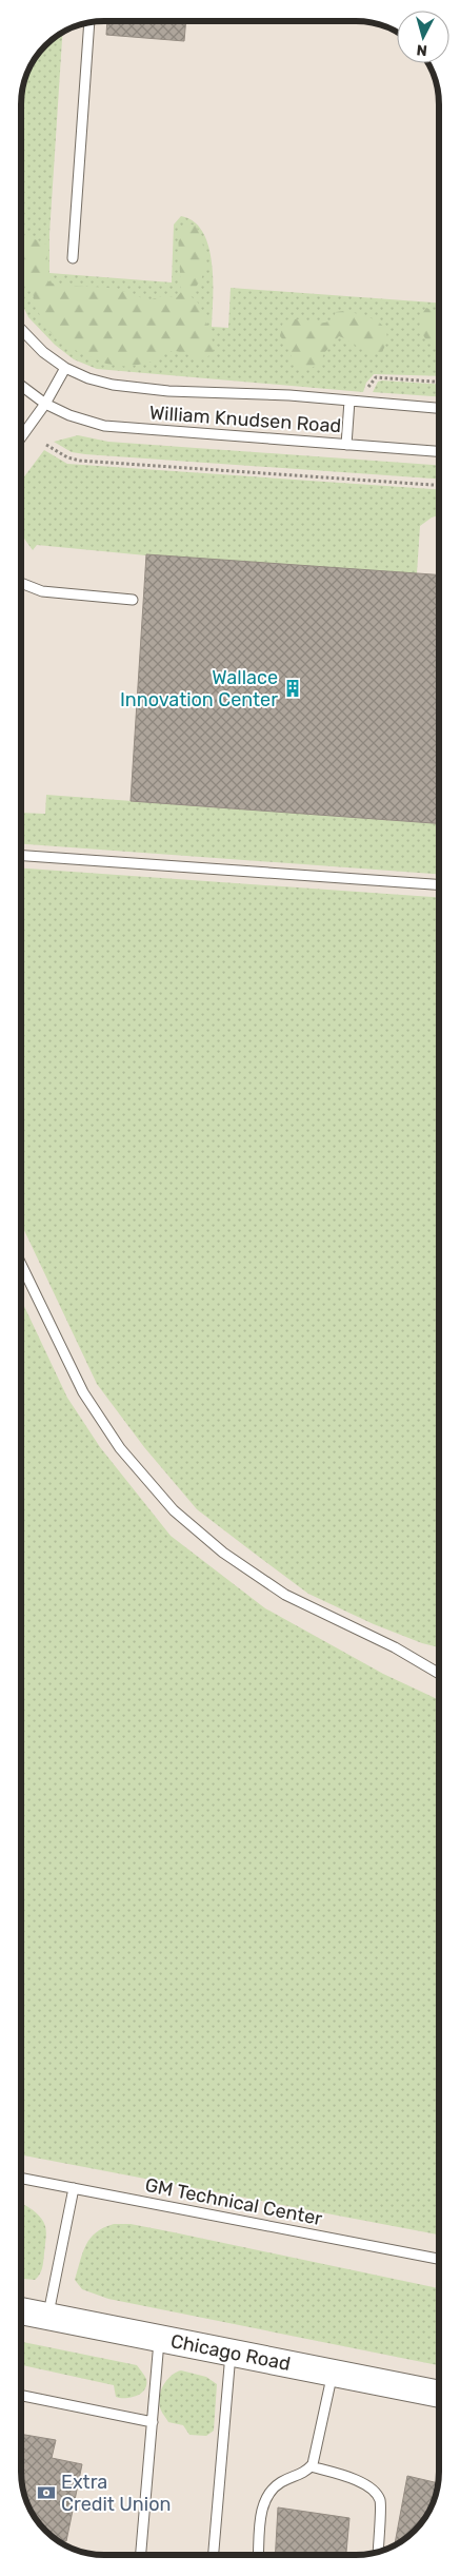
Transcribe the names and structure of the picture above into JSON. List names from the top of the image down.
{
  "streets": {
    "main road": ["Chicago Road"],
    "lane": ["William Knudsen Road", "GM Technical Center"]
  },
  "places": {
    "building": ["Wallace Innovation Center"],
    "bank": ["Extra Credit Union"]
  },
  "north": "bottom"
}
